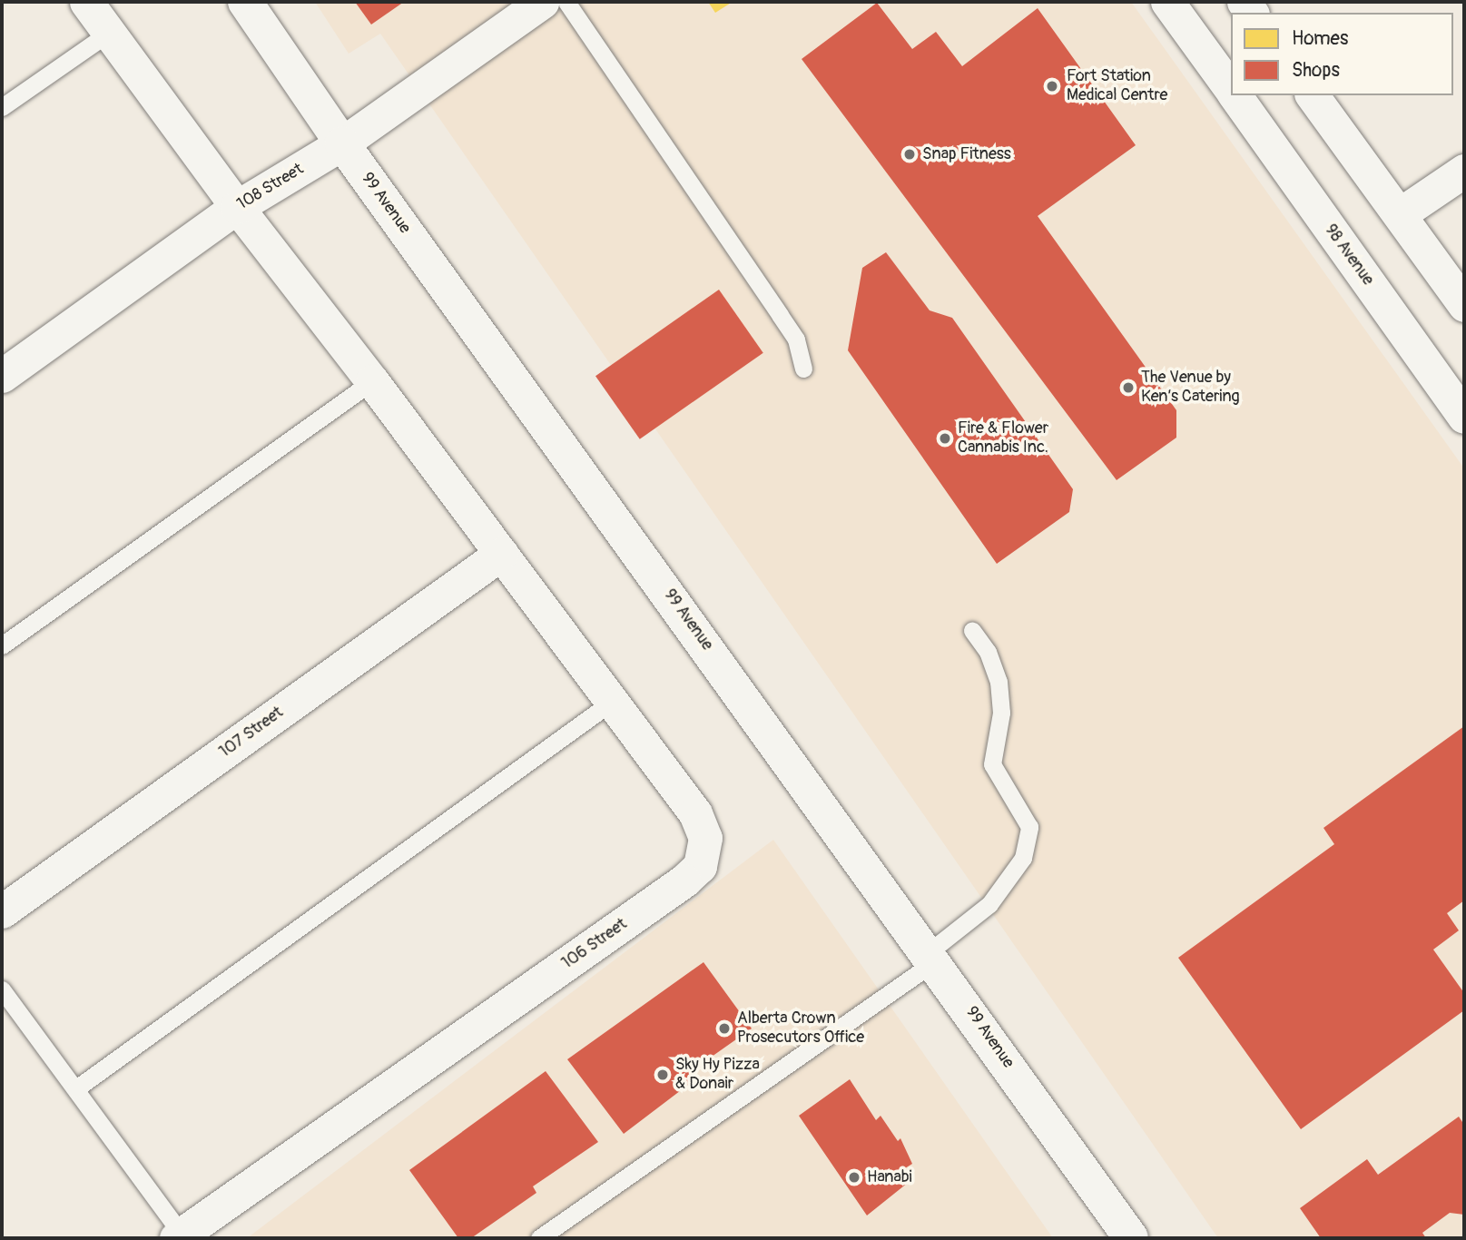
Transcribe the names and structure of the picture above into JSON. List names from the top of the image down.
{
  "streets": {
    "main road": ["99 Avenue"],
    "street": [
      "108 Street",
      "98 Avenue",
      "107 Street",
      "106 Street"
    ]
  },
  "crossings": [
    ["108 Street", "99 Avenue"],
    ["108 Street", "106 Street"],
    ["107 Street", "106 Street"]
  ],
  "places": [
    "Fort Station Medical Centre",
    "Snap Fitness",
    "The Venue by Ken’s Catering",
    "Fire & Flower Cannabis Inc.",
    "Alberta Crown Prosecutors Office",
    "Sky Hy Pizza & Donair",
    "Hanabi"
  ],
  "legend": ["Homes", "Shops"]
}
